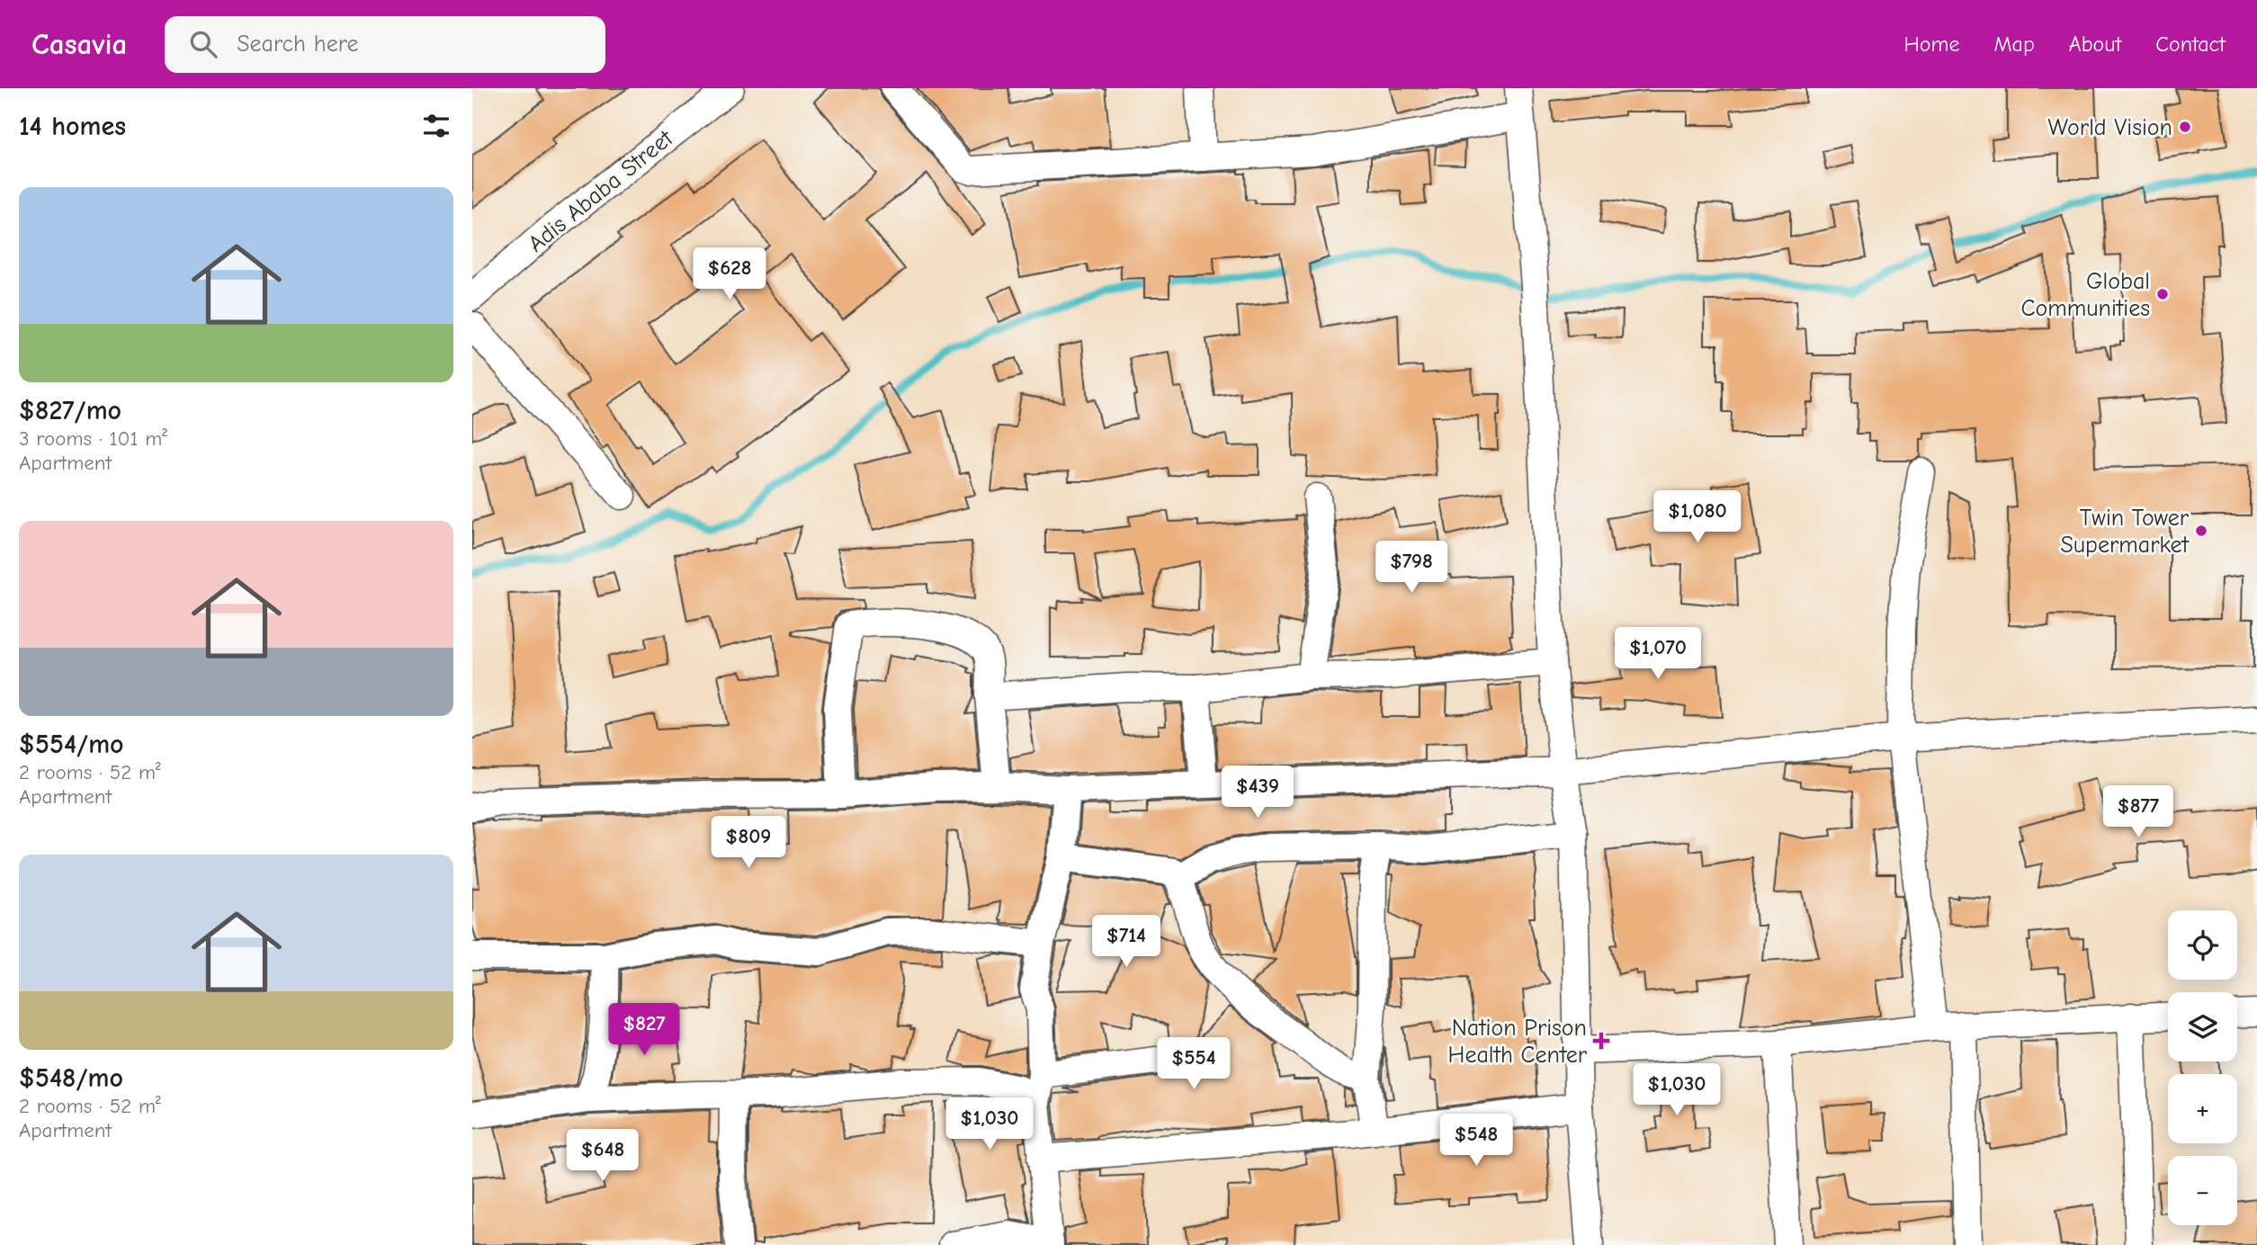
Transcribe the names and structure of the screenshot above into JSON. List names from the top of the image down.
{
  "streets": {
    "street": ["Adis Ababa Street"]
  },
  "places": {
    "other": ["World Vision", "Global Communities", "Twin Tower Supermarket"],
    "health": ["Nation Prison Health Center"]
  },
  "page": {
    "header": "Casavia",
    "search": "Search here",
    "nav": [
      "Home",
      "Map",
      "About",
      "Contact"
    ],
    "heading": "14 homes",
    "list": [
      {
        "name": "$827/mo",
        "note": "3 rooms · 101 m² · Apartment"
      },
      {
        "name": "$554/mo",
        "note": "2 rooms · 52 m² · Apartment"
      },
      {
        "name": "$548/mo",
        "note": "2 rooms · 52 m² · Apartment"
      }
    ],
    "price": [
      "$628",
      "$1,080",
      "$798",
      "$1,070",
      "$439",
      "$877",
      "$809",
      "$714",
      "$827",
      "$554",
      "$1,030",
      "$1,030",
      "$548",
      "$648"
    ],
    "map_buttons": ["+", "−"]
  }
}
